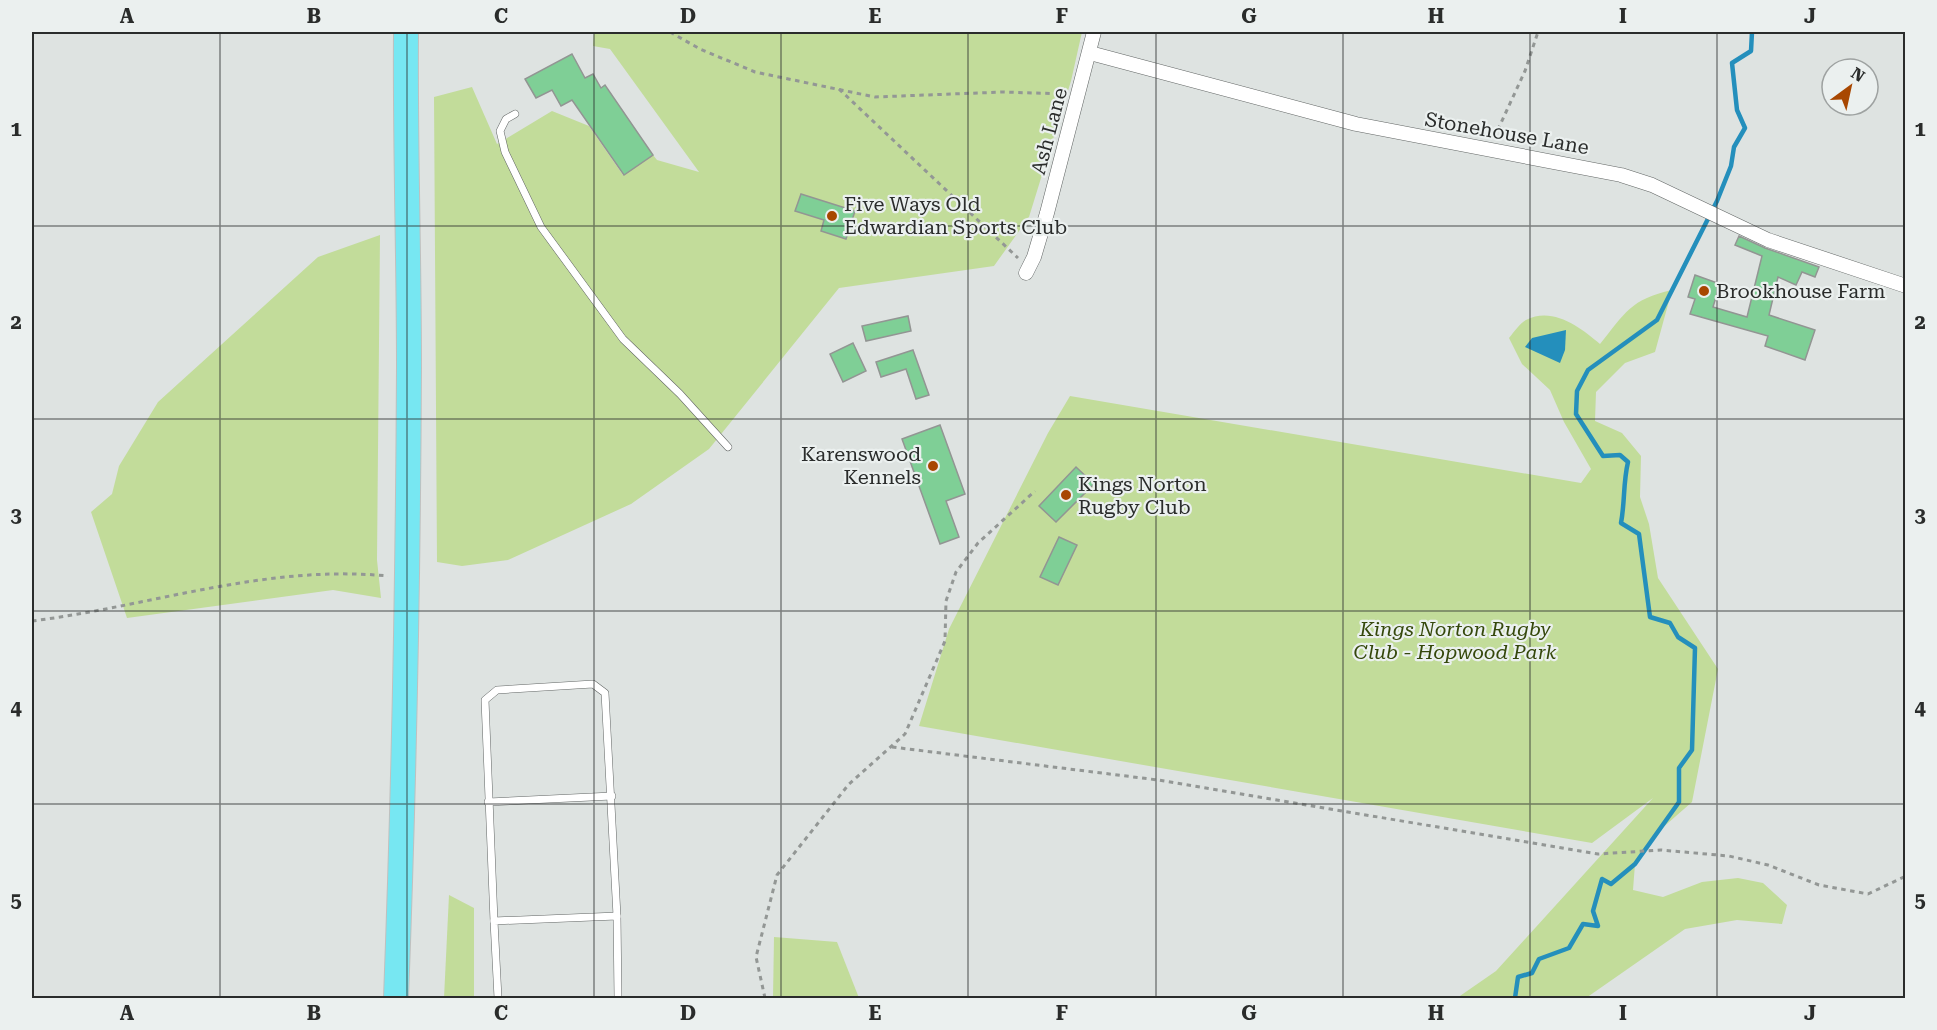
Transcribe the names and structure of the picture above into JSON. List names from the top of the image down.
{
  "streets": {
    "street": ["Ash Lane", "Stonehouse Lane"]
  },
  "crossings": [
    ["Ash Lane", "Stonehouse Lane"]
  ],
  "parks": ["Kings Norton Rugby Club - Hopwood Park"],
  "places": [
    "Five Ways Old Edwardian Sports Club",
    "Brookhouse Farm",
    "Karenswood Kennels",
    "Kings Norton Rugby Club"
  ],
  "north": "top right",
  "grid": {
    "columns": [
      "A",
      "B",
      "C",
      "D",
      "E",
      "F",
      "G",
      "H",
      "I",
      "J"
    ],
    "rows": [
      "1",
      "2",
      "3",
      "4",
      "5"
    ]
  }
}
